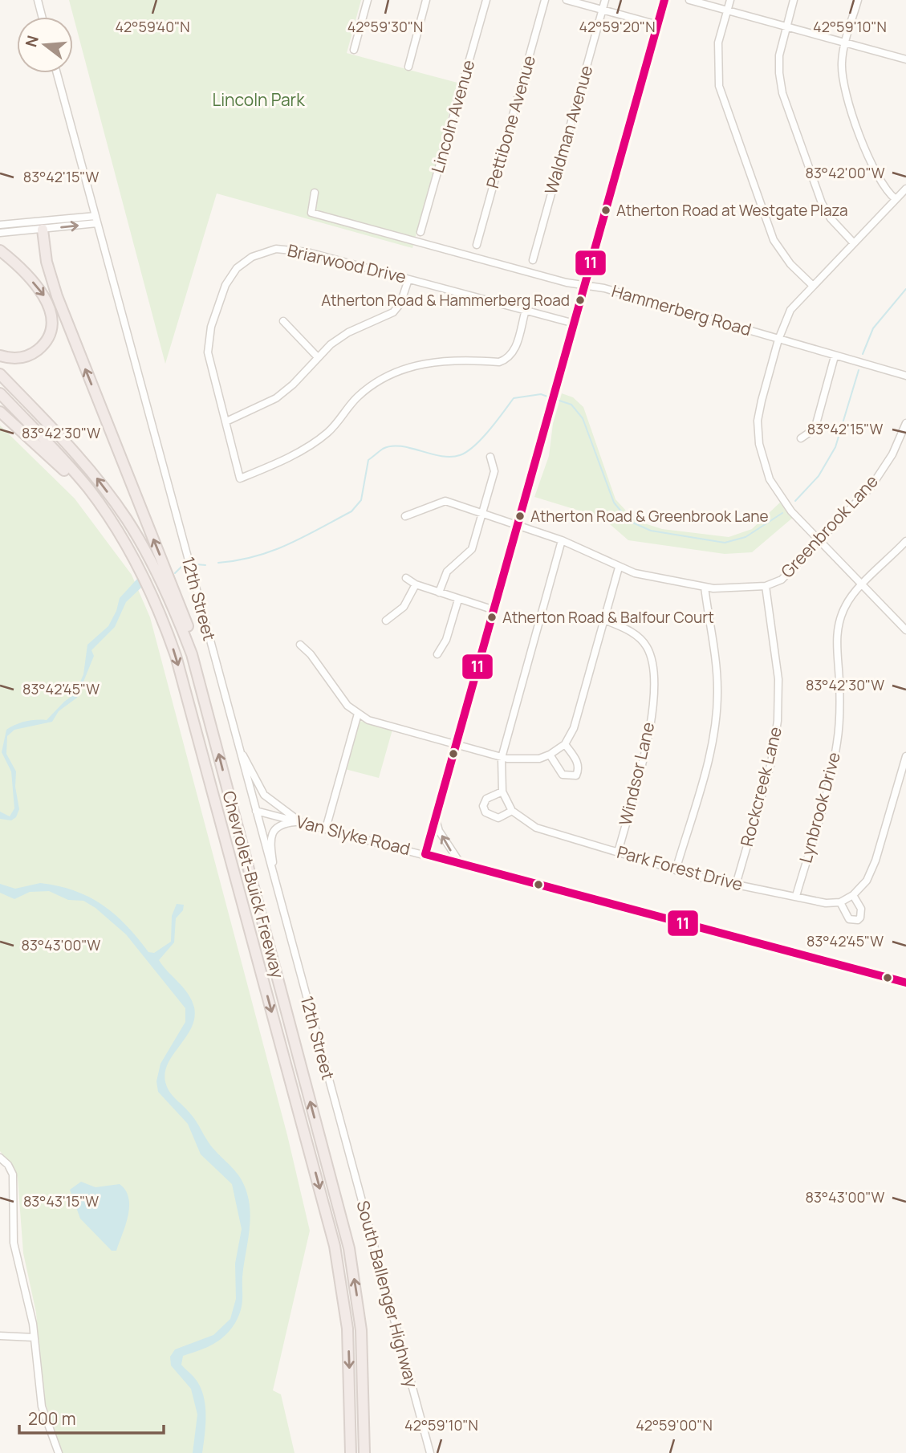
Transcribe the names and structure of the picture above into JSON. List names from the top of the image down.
{
  "streets": {
    "highway": ["Chevrolet-Buick Freeway"],
    "street": [
      "Lincoln Avenue",
      "Pettibone Avenue",
      "Waldman Avenue",
      "Briarwood Drive",
      "Hammerberg Road",
      "Greenbrook Lane",
      "12th Street",
      "Windsor Lane",
      "Rockcreek Lane",
      "Lynbrook Drive",
      "Van Slyke Road",
      "Park Forest Drive",
      "South Ballenger Highway"
    ]
  },
  "crossings": [
    ["Greenbrook Lane", "Rockcreek Lane"],
    ["Greenbrook Lane", "Park Forest Drive"],
    ["12th Street", "Van Slyke Road"],
    ["12th Street", "South Ballenger Highway"],
    ["Windsor Lane", "Park Forest Drive"],
    ["Rockcreek Lane", "Park Forest Drive"],
    ["Lynbrook Drive", "Park Forest Drive"]
  ],
  "parks": ["Lincoln Park"],
  "places": [
    "Atherton Road at Westgate Plaza",
    "Atherton Road & Hammerberg Road",
    "Atherton Road & Greenbrook Lane",
    "Atherton Road & Balfour Court"
  ],
  "lines": ["transit line 11"],
  "scale_bar": "200 m",
  "north": "left",
  "coordinates": [
    "42°59'40\"N",
    "42°59'30\"N",
    "42°59'20\"N",
    "42°59'10\"N",
    "83°42'00\"W",
    "83°42'15\"W",
    "83°42'30\"W",
    "83°42'45\"W",
    "83°43'00\"W",
    "83°43'15\"W",
    "42°59'00\"N"
  ]
}
